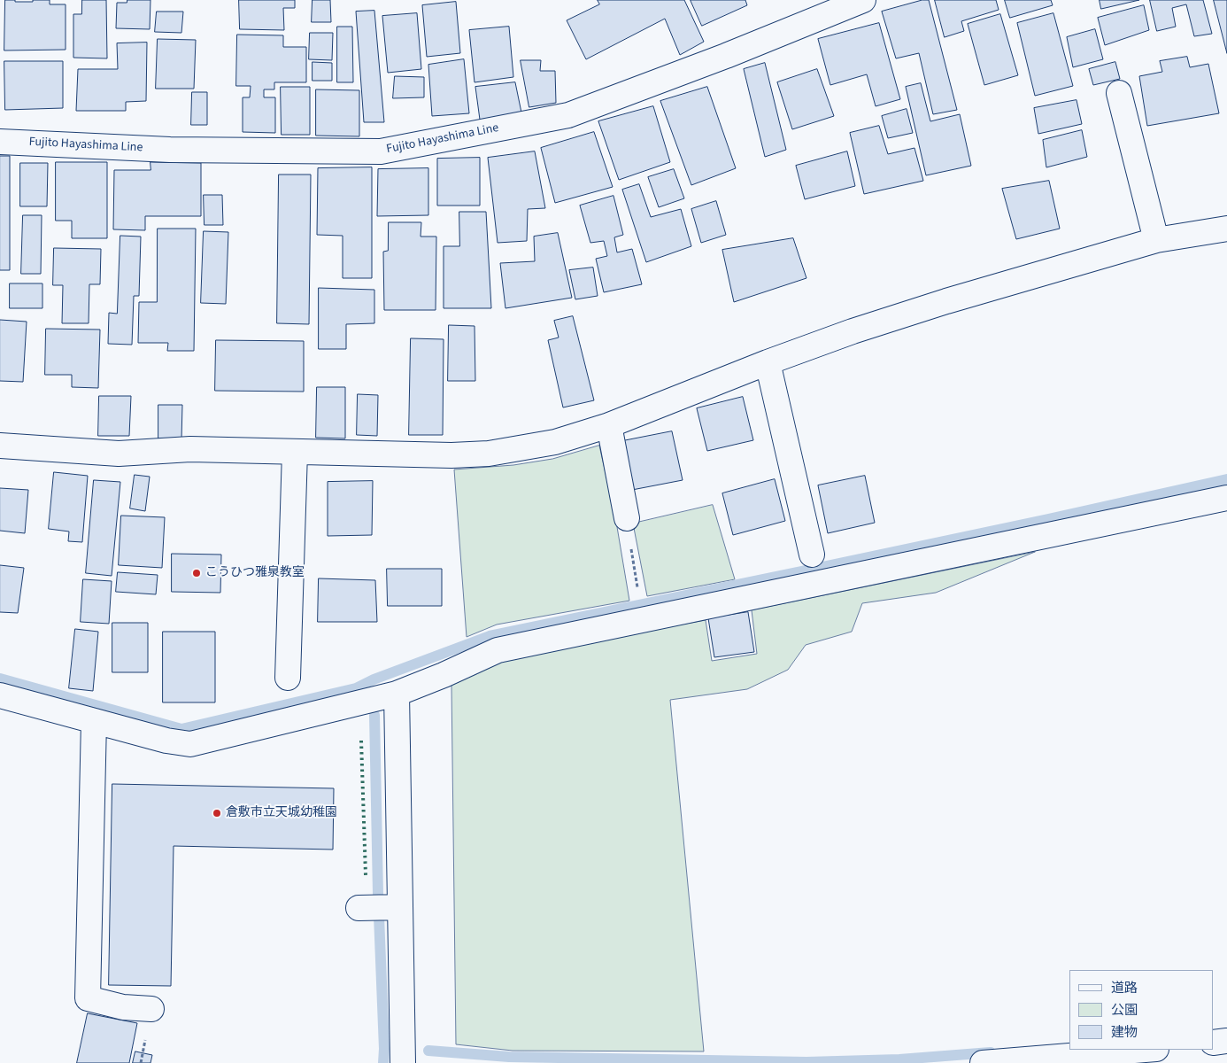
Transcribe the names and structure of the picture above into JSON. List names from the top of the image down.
{
  "streets": {
    "street": ["Fujito Hayashima Line"]
  },
  "places": ["こうひつ雅泉教室", "倉敷市立天城幼稚園"],
  "legend": ["道路", "公園", "建物"]
}
